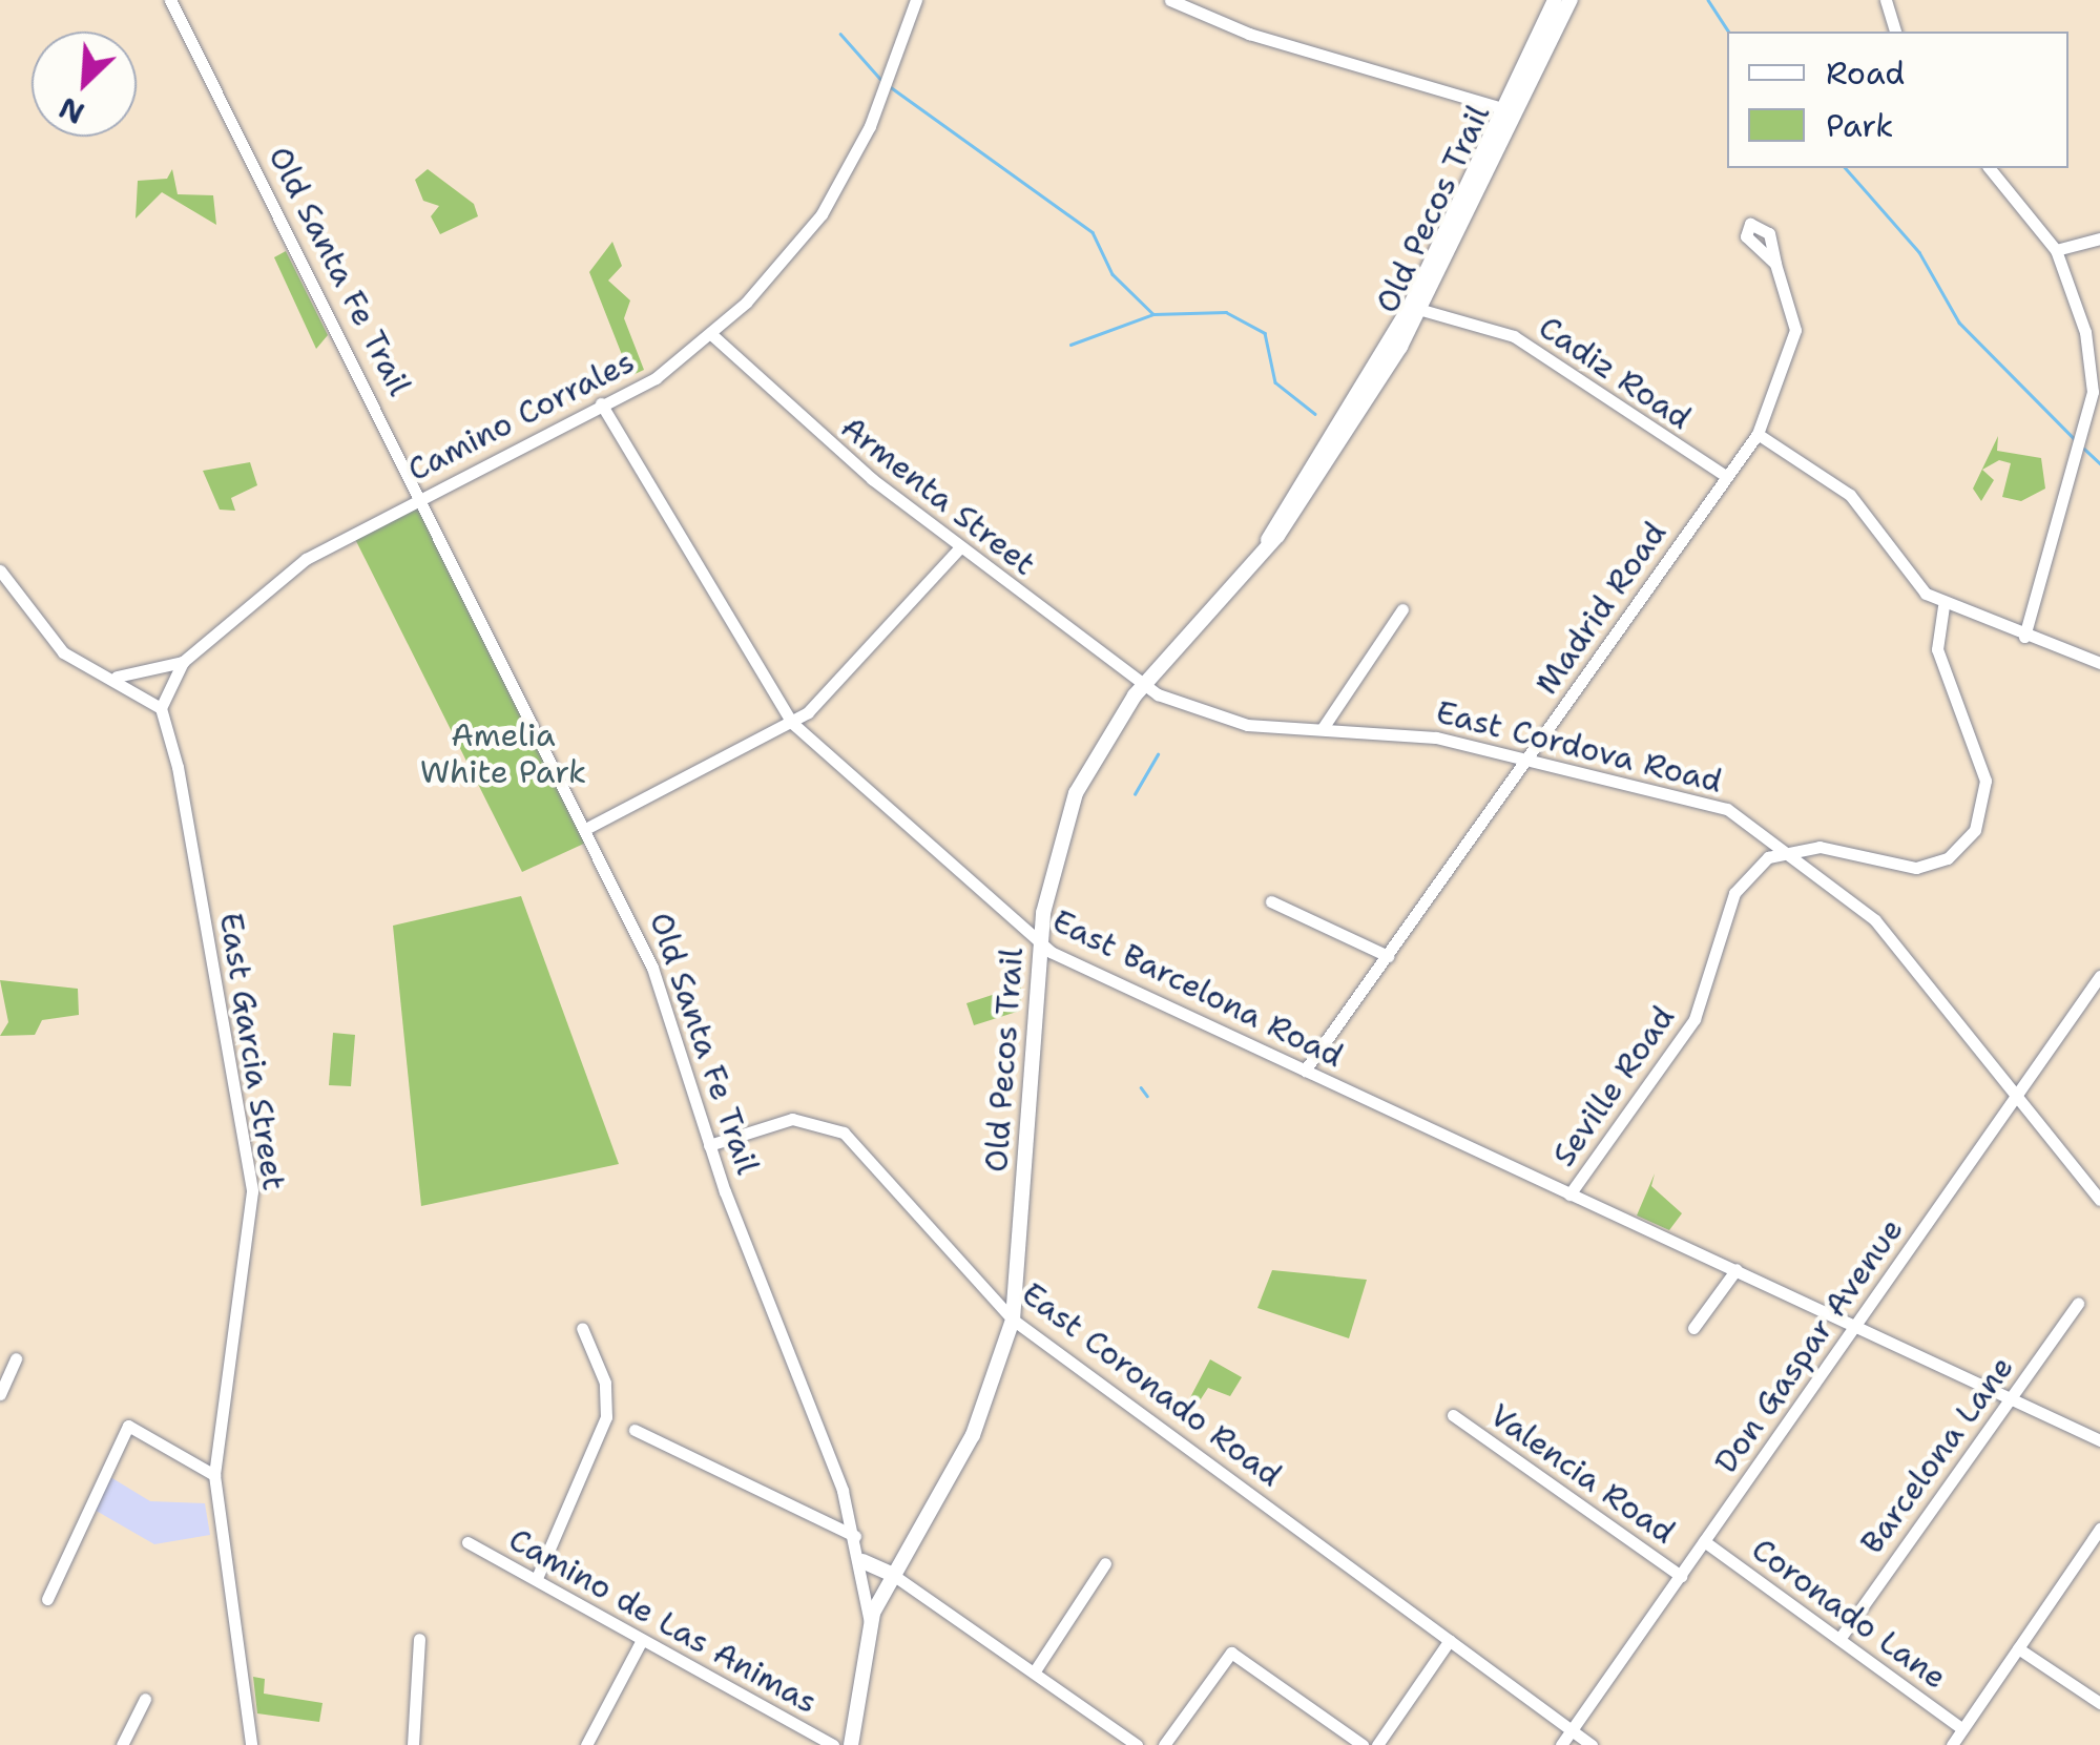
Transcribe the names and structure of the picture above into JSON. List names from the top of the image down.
{
  "streets": {
    "main road": ["Old Pecos Trail", "Old Santa Fe Trail"],
    "street": [
      "Cadiz Road",
      "Camino Corrales",
      "Armenta Street",
      "Madrid Road",
      "East Cordova Road",
      "East Barcelona Road",
      "East Garcia Street",
      "Seville Road",
      "Don Gaspar Avenue",
      "East Coronado Road",
      "Barcelona Lane",
      "Valencia Road",
      "Coronado Lane",
      "Camino de Las Animas"
    ]
  },
  "crossings": [
    ["Old Pecos Trail", "Old Santa Fe Trail"],
    ["Old Pecos Trail", "Cadiz Road"],
    ["Old Pecos Trail", "Armenta Street"],
    ["Old Pecos Trail", "East Cordova Road"],
    ["Old Pecos Trail", "East Barcelona Road"],
    ["Old Pecos Trail", "East Coronado Road"],
    ["Old Santa Fe Trail", "Camino Corrales"],
    ["Old Santa Fe Trail", "East Coronado Road"],
    ["Cadiz Road", "Madrid Road"],
    ["Camino Corrales", "Armenta Street"],
    ["Camino Corrales", "East Barcelona Road"],
    ["Camino Corrales", "East Garcia Street"],
    ["Armenta Street", "East Cordova Road"],
    ["Madrid Road", "East Cordova Road"],
    ["Madrid Road", "East Barcelona Road"],
    ["East Cordova Road", "Seville Road"],
    ["East Cordova Road", "Don Gaspar Avenue"],
    ["East Barcelona Road", "Seville Road"],
    ["East Barcelona Road", "Don Gaspar Avenue"],
    ["East Barcelona Road", "Barcelona Lane"],
    ["Don Gaspar Avenue", "East Coronado Road"],
    ["Don Gaspar Avenue", "Valencia Road"],
    ["Don Gaspar Avenue", "Coronado Lane"],
    ["Barcelona Lane", "Coronado Lane"]
  ],
  "parks": ["Amelia White Park"],
  "legend": ["Road", "Park"],
  "north": "bottom left"
}
